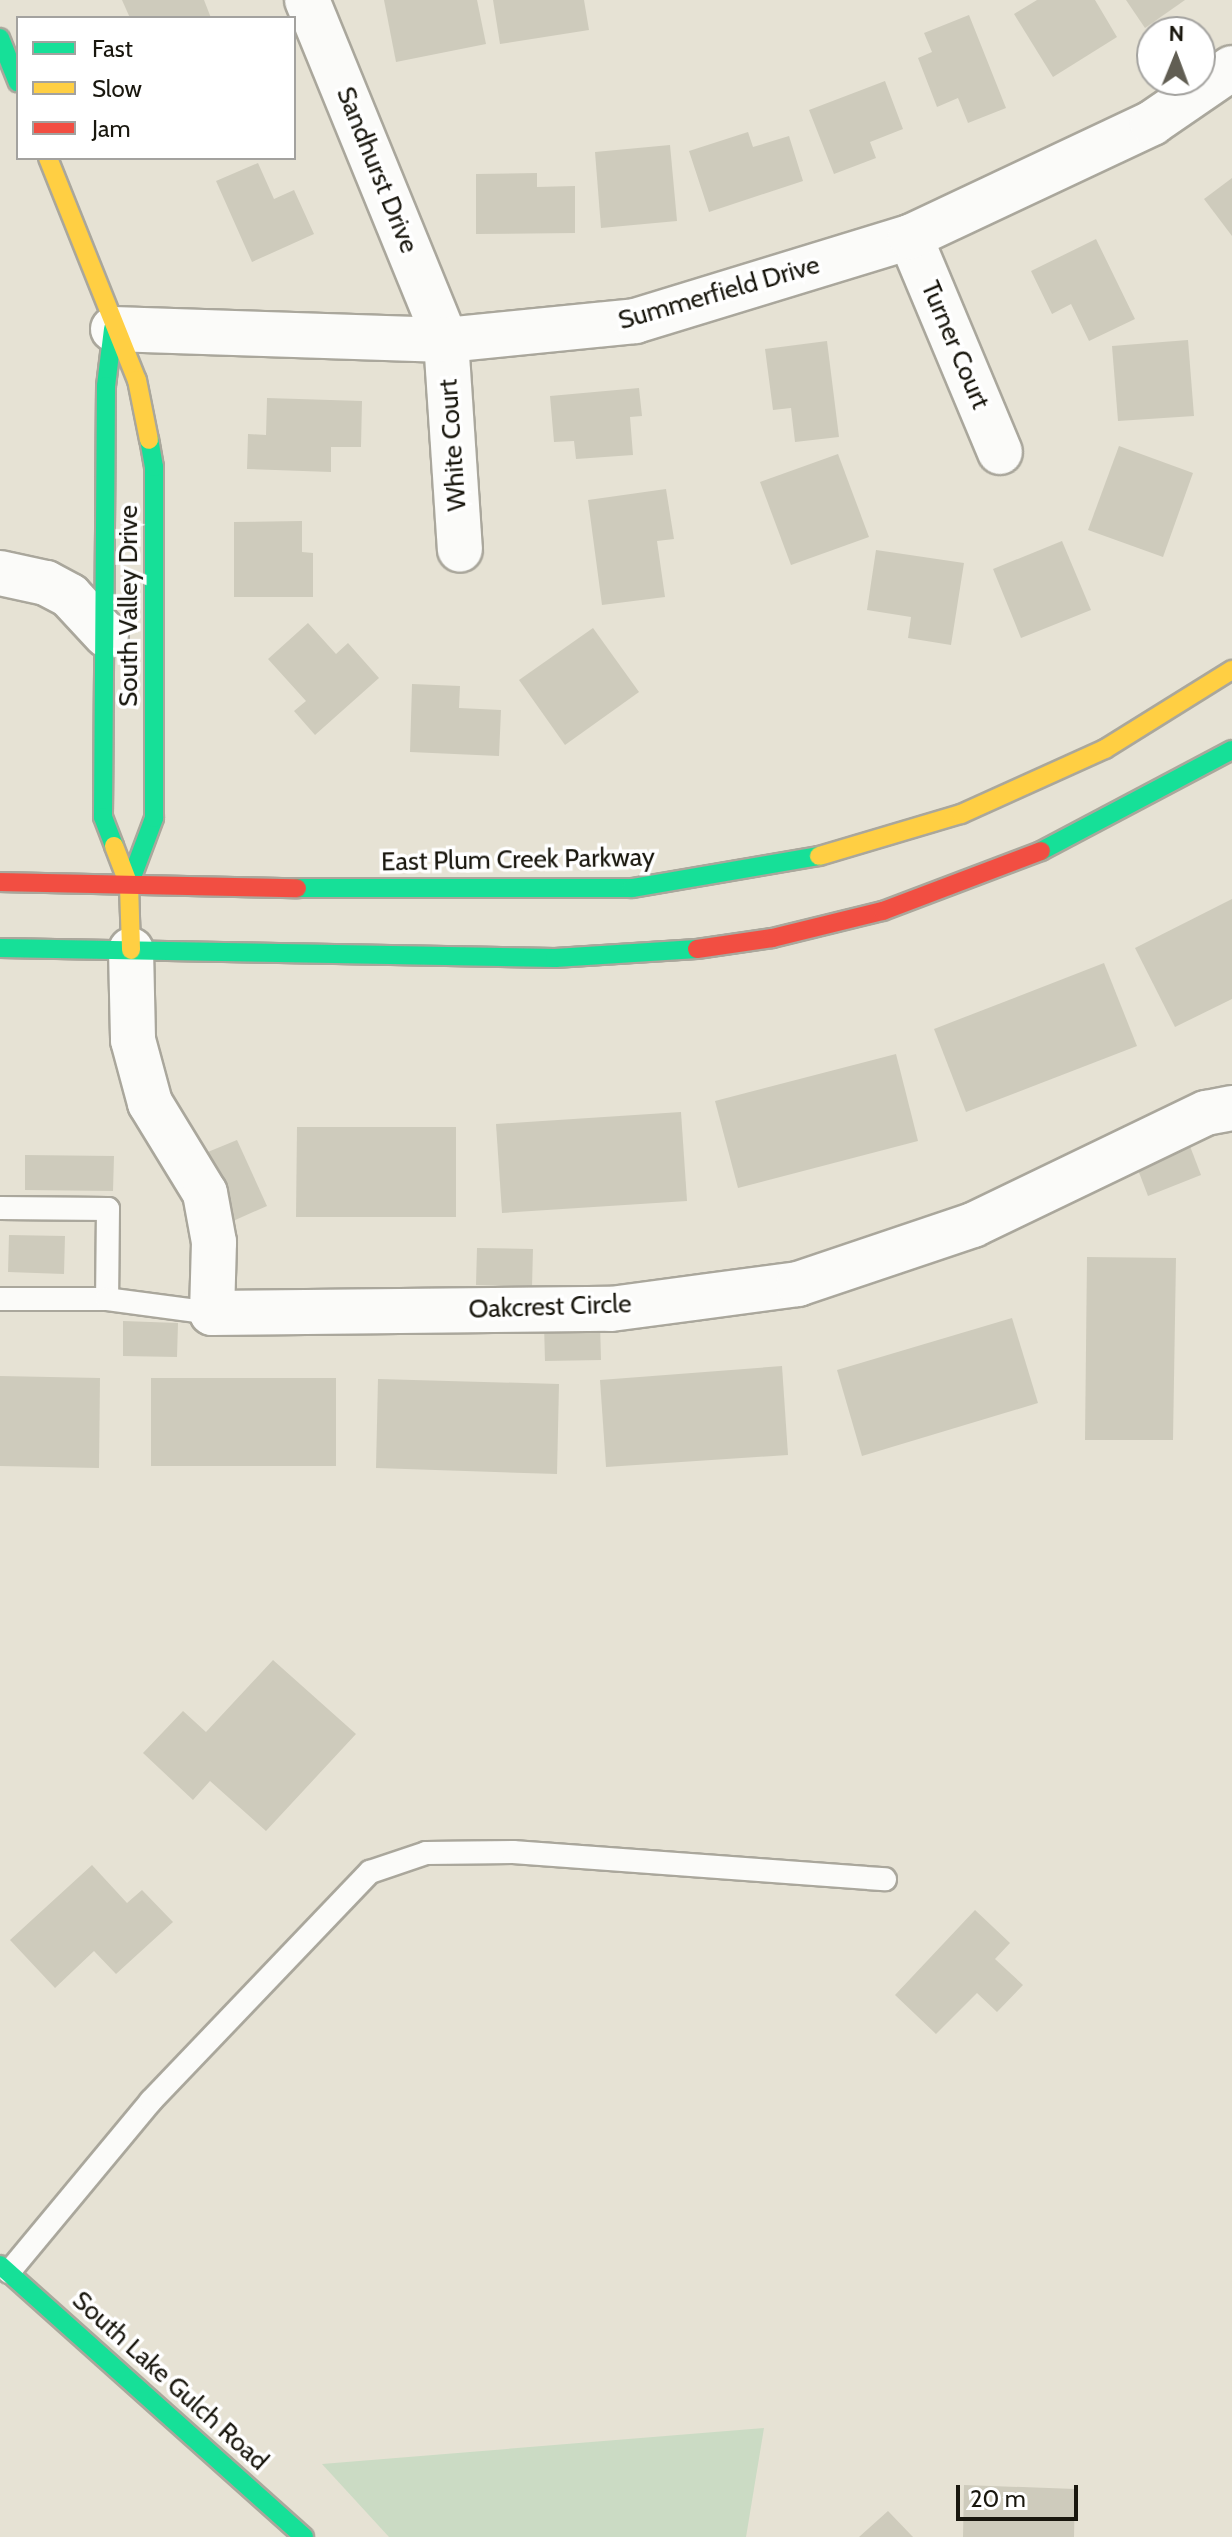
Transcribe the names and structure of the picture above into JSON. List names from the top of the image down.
{
  "streets": {
    "main road": ["South Valley Drive", "East Plum Creek Parkway", "South Lake Gulch Road"],
    "street": [
      "Sandhurst Drive",
      "Summerfield Drive",
      "Turner Court",
      "White Court",
      "Oakcrest Circle"
    ]
  },
  "crossings": [
    ["Sandhurst Drive", "Summerfield Drive"],
    ["Sandhurst Drive", "White Court"],
    ["Summerfield Drive", "Turner Court"],
    ["Summerfield Drive", "White Court"],
    ["Summerfield Drive", "South Valley Drive"],
    ["South Valley Drive", "East Plum Creek Parkway"]
  ],
  "legend": ["Fast", "Slow", "Jam"],
  "scale_bar": "20 m",
  "north": "top"
}
